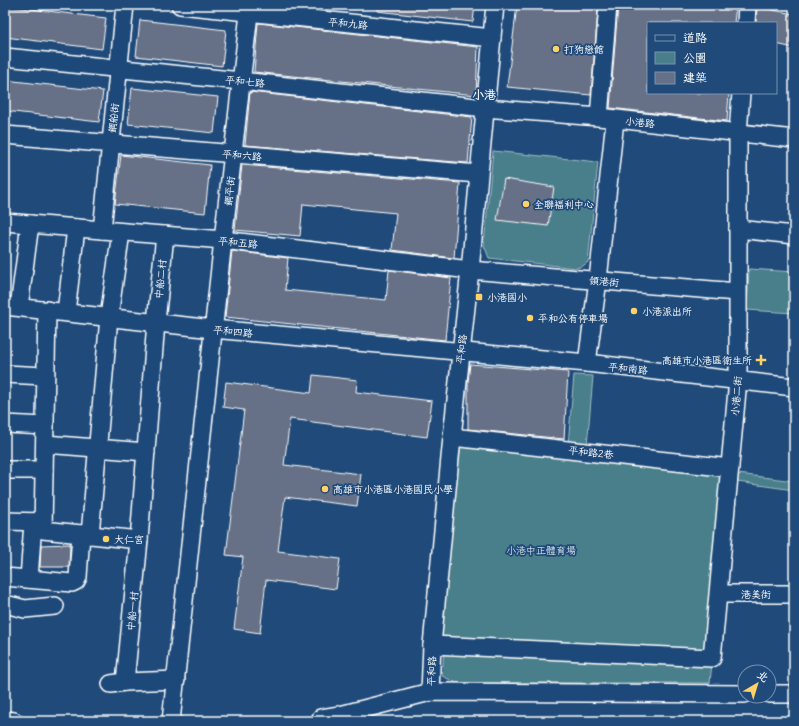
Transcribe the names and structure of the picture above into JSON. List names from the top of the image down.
{
  "streets": {
    "street": [
      "平和九路",
      "平和七路",
      "鋼船街",
      "小港路",
      "平和六路",
      "鋼平街",
      "平和五路",
      "中船二村",
      "領港街",
      "平和四路",
      "平和路",
      "平和南路",
      "小港二街",
      "平和路2巷",
      "港美街",
      "中船一村"
    ]
  },
  "crossings": [
    ["平和九路", "鋼平街"],
    ["平和九路", "平和路"],
    ["平和七路", "鋼船街"],
    ["平和七路", "小港路"],
    ["平和七路", "鋼平街"],
    ["平和七路", "平和路"],
    ["鋼船街", "平和六路"],
    ["鋼船街", "平和五路"],
    ["小港路", "平和路"],
    ["小港路", "小港二街"],
    ["平和六路", "鋼平街"],
    ["平和六路", "平和路"],
    ["鋼平街", "平和五路"],
    ["鋼平街", "平和四路"],
    ["鋼平街", "中船一村"],
    ["平和五路", "中船二村"],
    ["平和五路", "領港街"],
    ["平和五路", "平和路"],
    ["中船二村", "平和四路"],
    ["中船二村", "中船一村"],
    ["領港街", "平和路"],
    ["領港街", "小港二街"],
    ["平和四路", "平和路"],
    ["平和四路", "平和南路"],
    ["平和四路", "中船一村"],
    ["平和路", "平和南路"],
    ["平和路", "小港二街"],
    ["平和路", "平和路2巷"],
    ["平和南路", "小港二街"],
    ["小港二街", "平和路2巷"],
    ["小港二街", "港美街"]
  ],
  "districts": ["小港"],
  "parks": ["小港中正體育場"],
  "places": {
    "other": [
      "打狗戀館",
      "全聯褔利中心",
      "小港派出所",
      "平和公有停車場",
      "高雄市小港區小港國民小學",
      "大仁宮"
    ],
    "transit": ["小港國小"],
    "health": ["高雄市小港區衛生所"]
  },
  "legend": ["道路", "公園", "建築"],
  "north": "top right"
}
